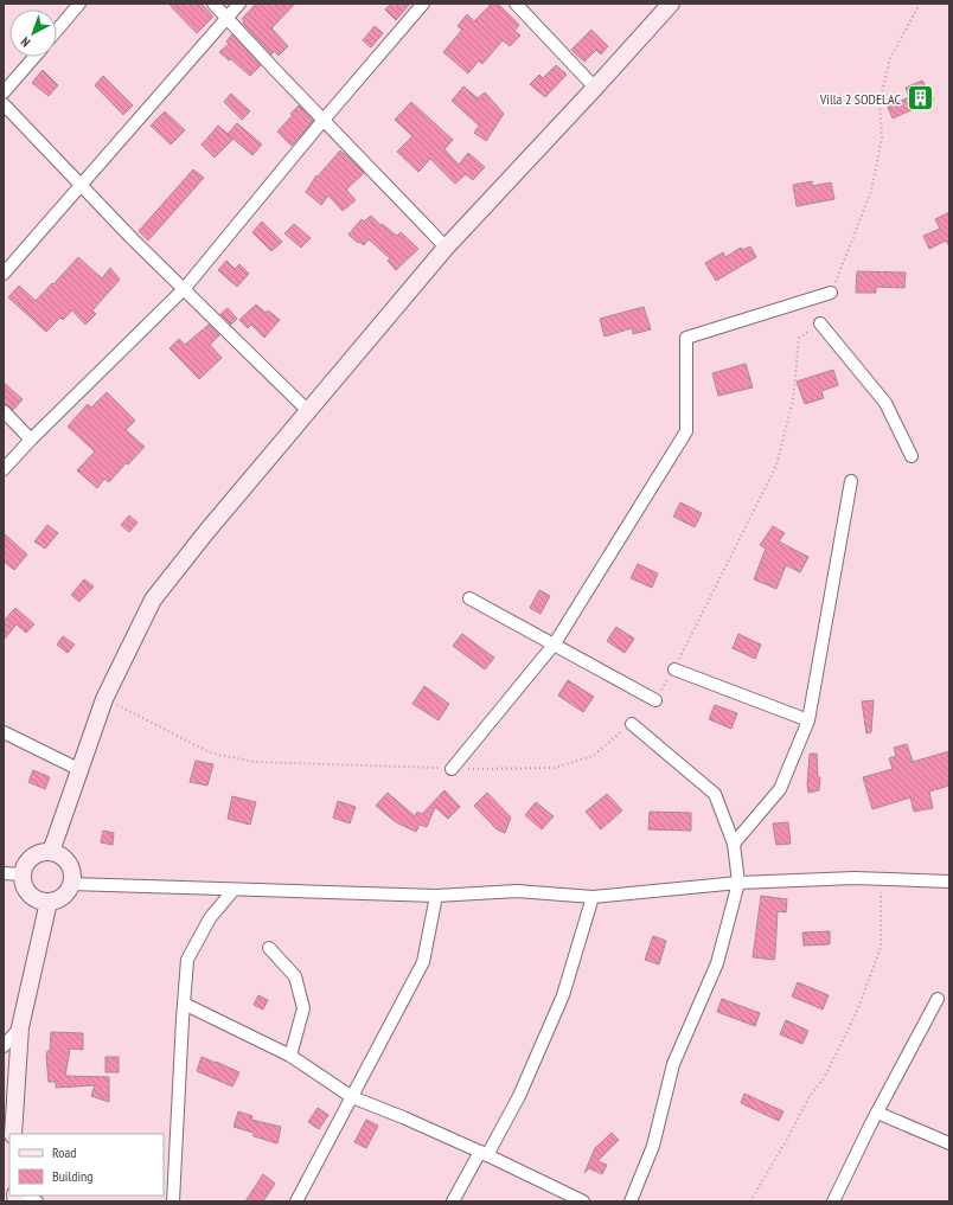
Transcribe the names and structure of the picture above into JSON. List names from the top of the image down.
{
  "places": {
    "building": ["Villa 2 SODELAC"]
  },
  "legend": ["Road", "Building"],
  "north": "bottom left"
}
